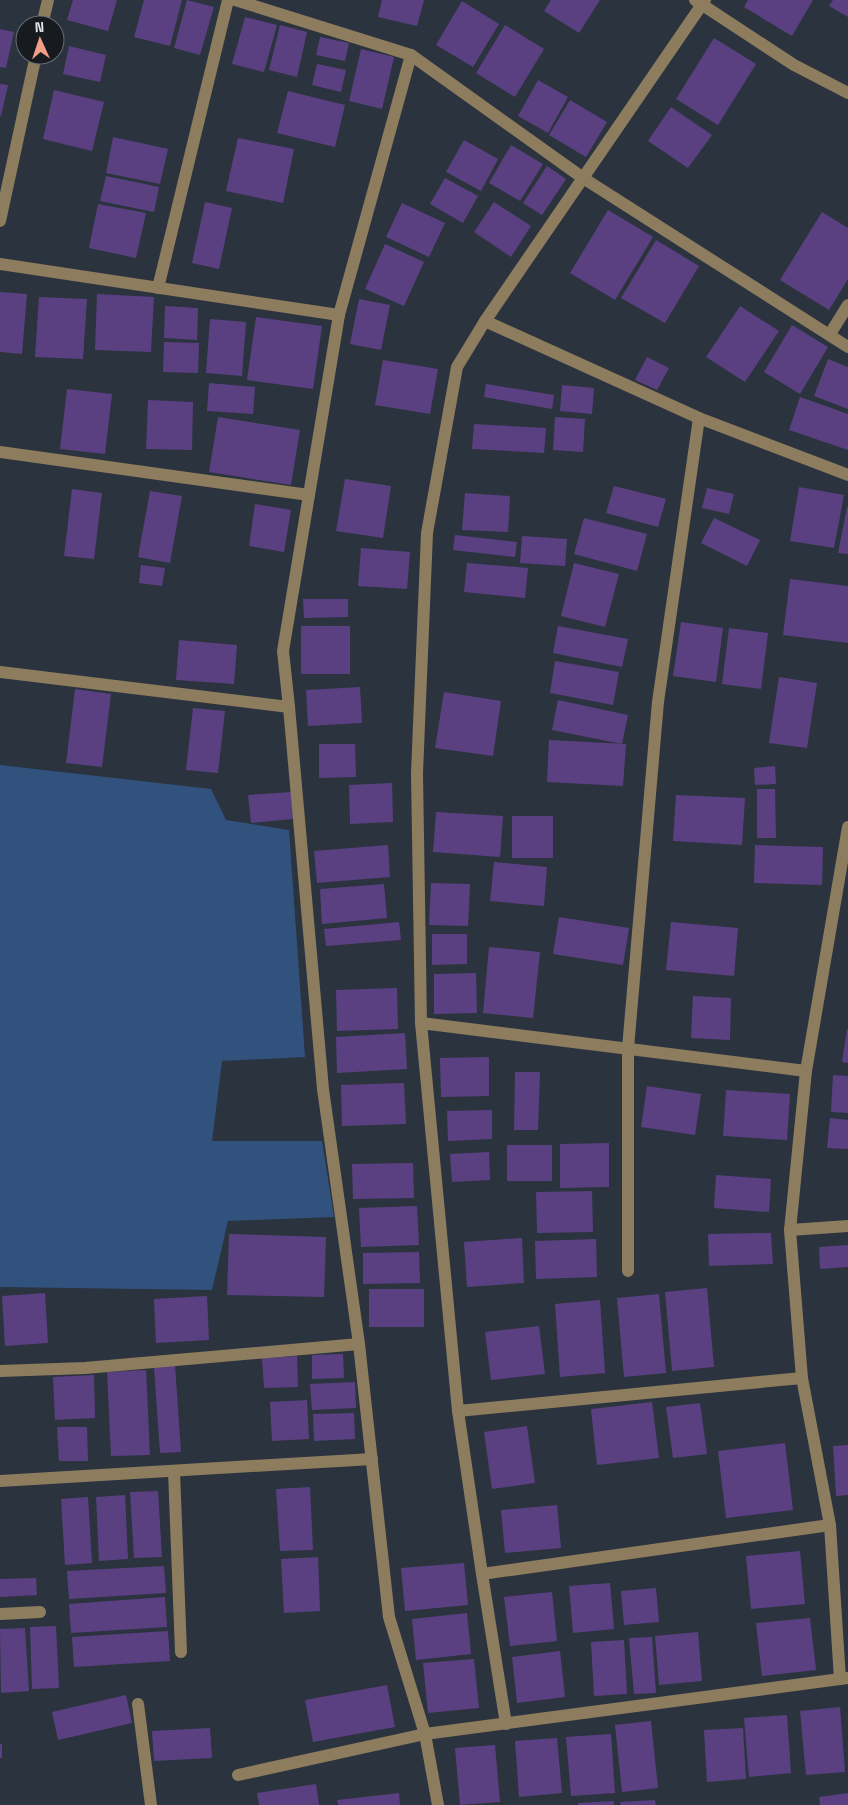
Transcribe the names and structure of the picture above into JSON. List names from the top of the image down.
{
  "north": "top"
}
